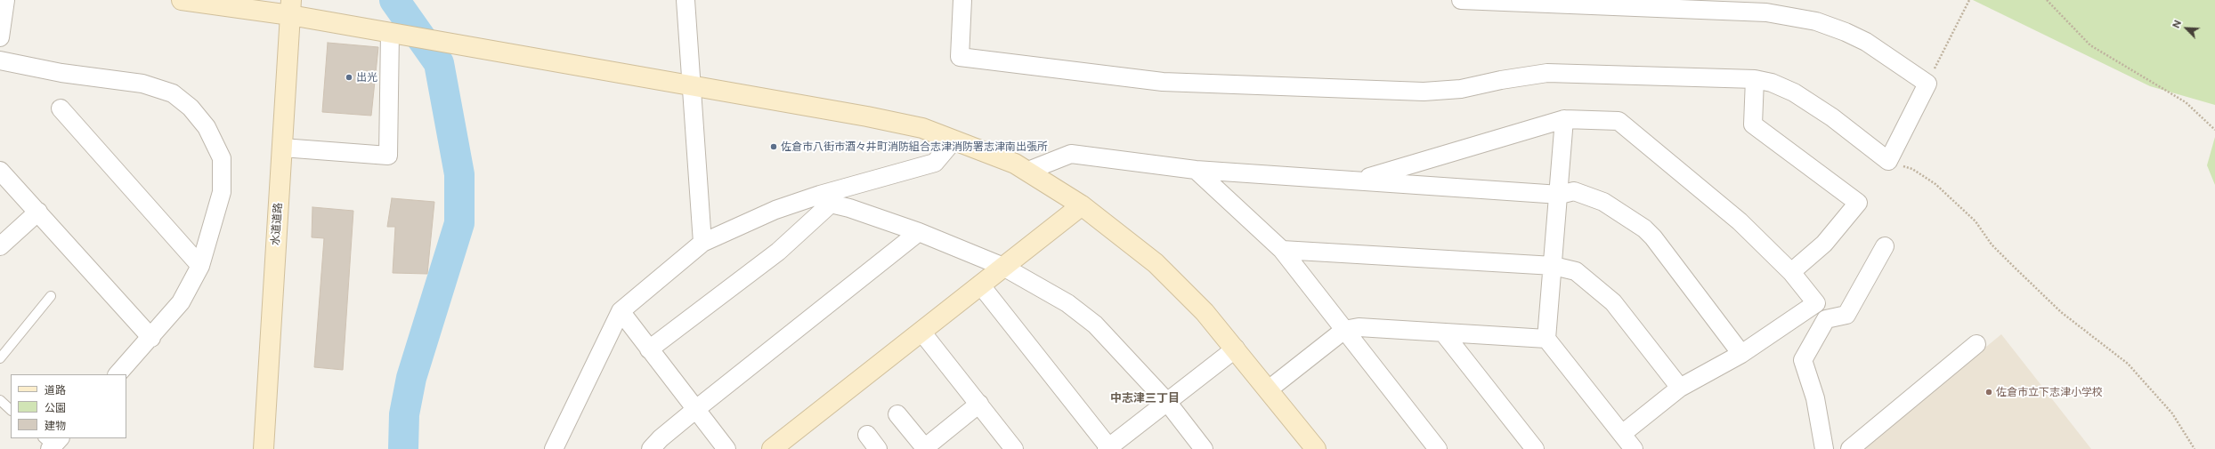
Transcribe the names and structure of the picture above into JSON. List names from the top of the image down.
{
  "streets": {
    "street": ["水道道路"]
  },
  "districts": ["中志津三丁目"],
  "places": ["出光", "佐倉市八街市酒々井町消防組合志津消防署志津南出張所", "佐倉市立下志津小学校"],
  "legend": ["道路", "公園", "建物"],
  "north": "top left"
}
